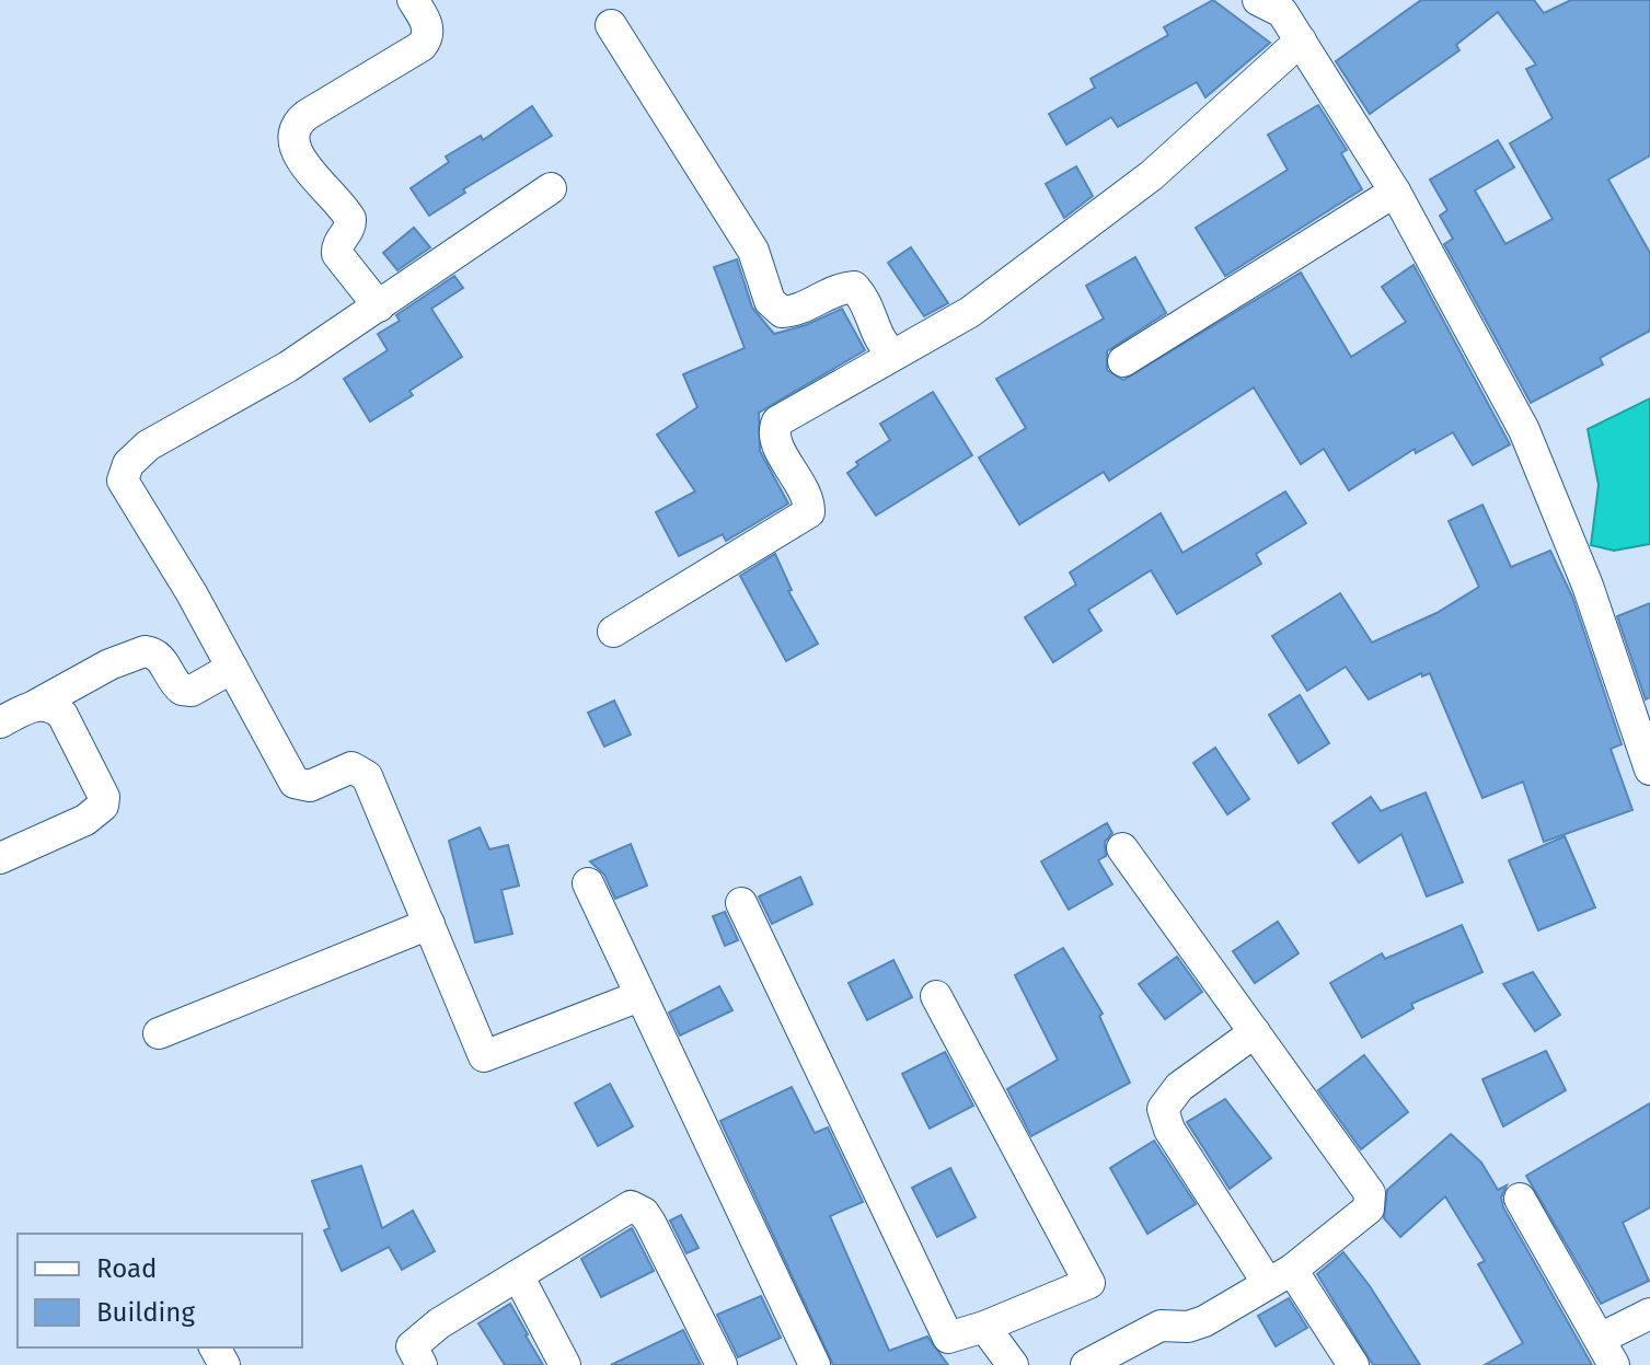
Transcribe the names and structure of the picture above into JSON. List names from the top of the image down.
{
  "legend": ["Road", "Building"]
}
